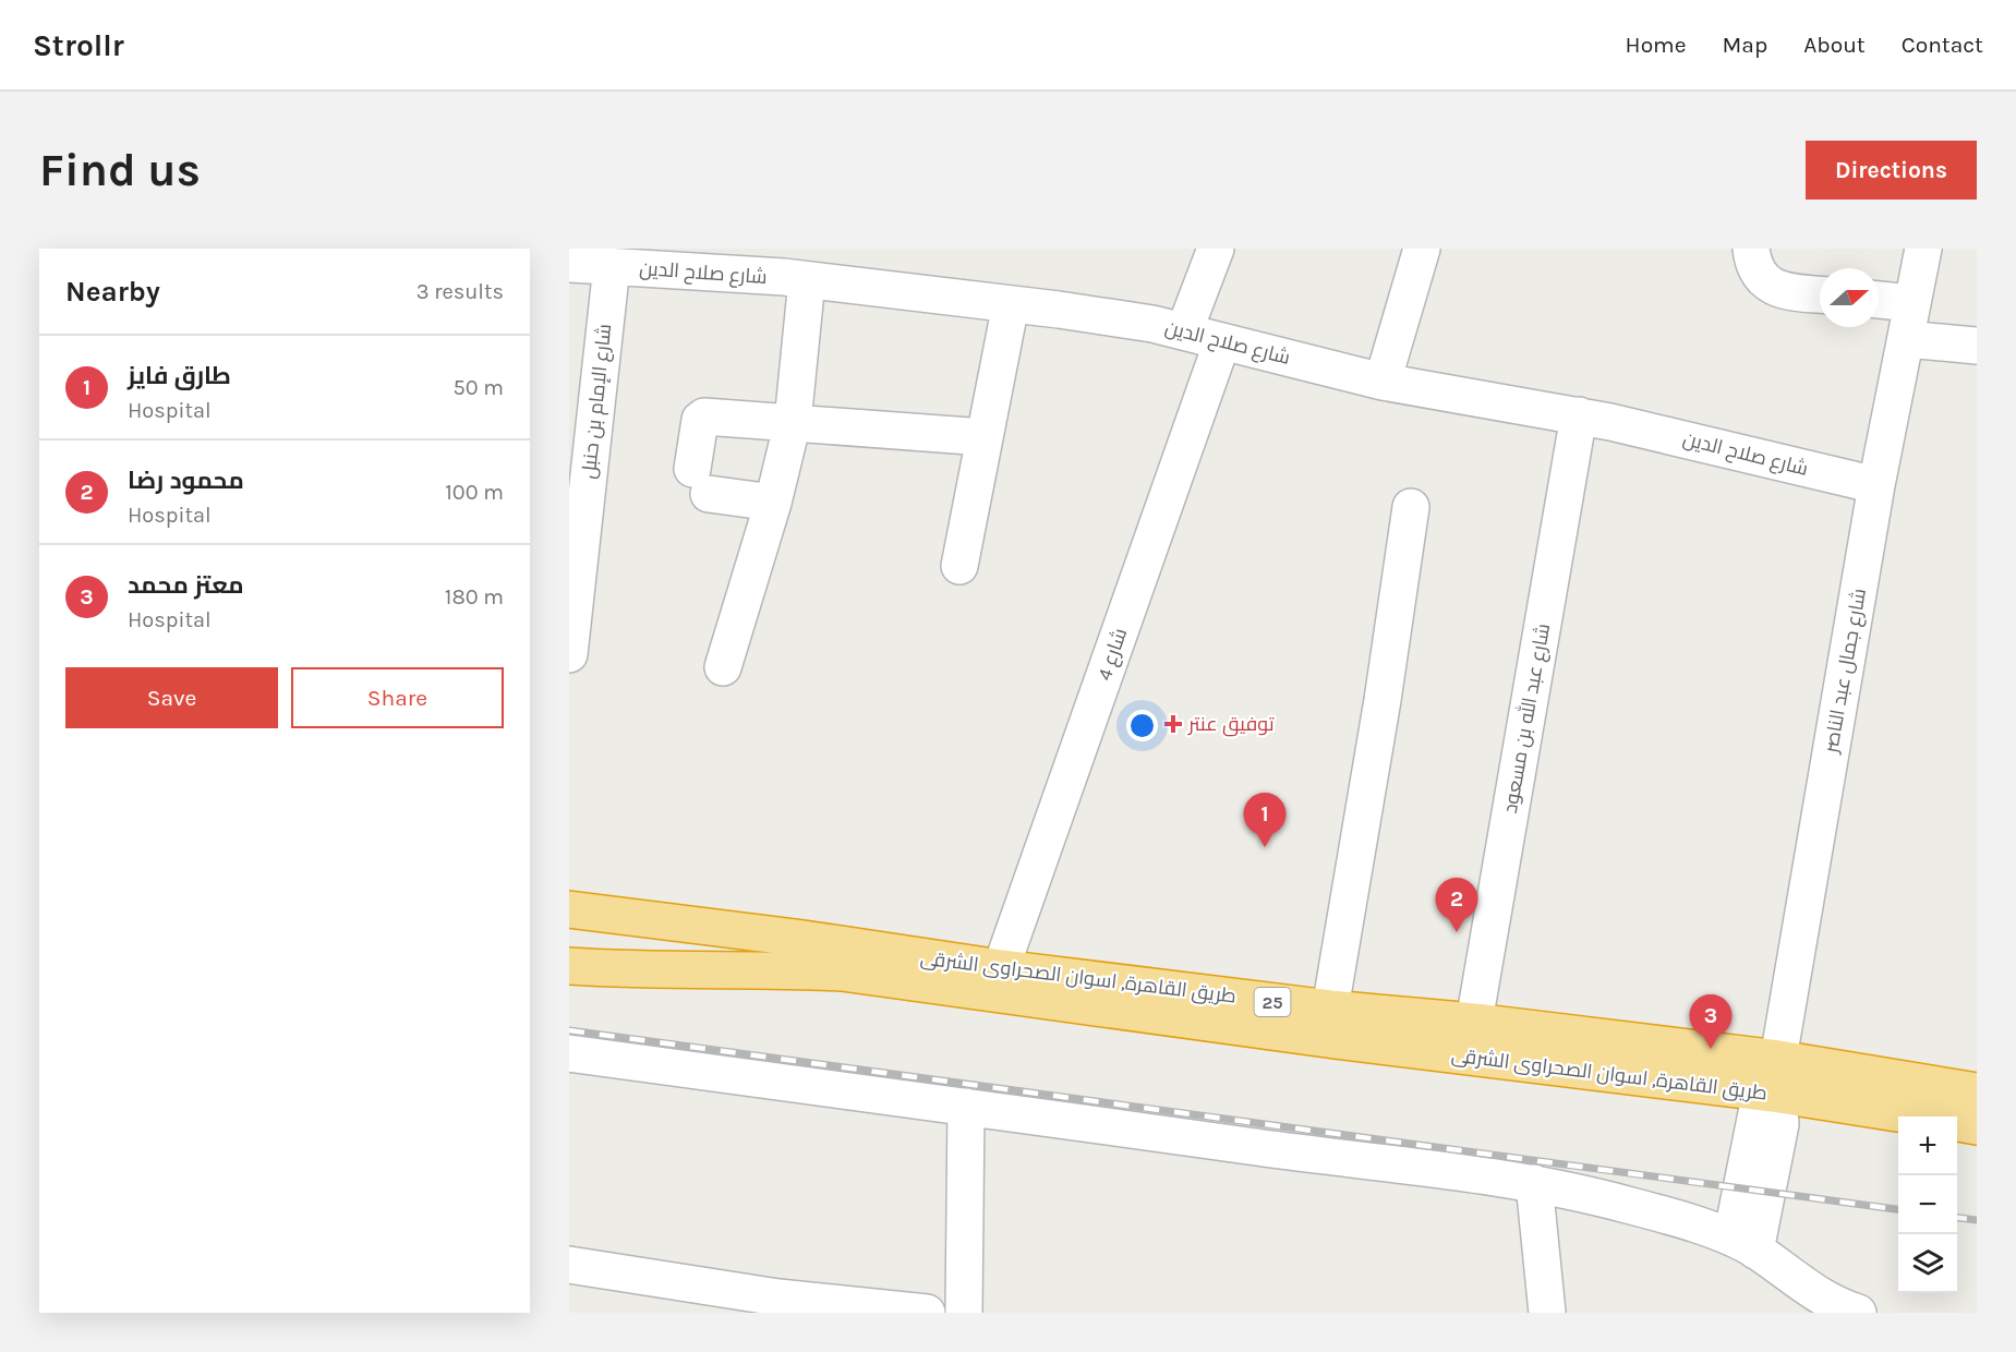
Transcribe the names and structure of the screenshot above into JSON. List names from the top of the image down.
{
  "streets": {
    "highway": ["طريق القاهرة, اسوان الصحراوى الشرقى", "25"],
    "street": [
      "شارع صلاح الدين",
      "شارع الإمام بن حنبل",
      "شارع 4",
      "شارع جمال عبد الناصر",
      "شارع عبد الله بن مسعود"
    ]
  },
  "crossings": [
    ["شارع صلاح الدين", "شارع الإمام بن حنبل"],
    ["شارع صلاح الدين", "شارع 4"],
    ["شارع صلاح الدين", "شارع جمال عبد الناصر"],
    ["شارع صلاح الدين", "شارع عبد الله بن مسعود"],
    ["شارع 4", "طريق القاهرة, اسوان الصحراوى الشرقى"],
    ["شارع جمال عبد الناصر", "طريق القاهرة, اسوان الصحراوى الشرقى"],
    ["شارع عبد الله بن مسعود", "طريق القاهرة, اسوان الصحراوى الشرقى"]
  ],
  "places": {
    "health": ["توفيق عنتر"]
  },
  "north": "right",
  "page": {
    "header": "Strollr",
    "nav": [
      "Home",
      "Map",
      "About",
      "Contact"
    ],
    "buttons": [
      "Directions",
      ["Save", "Share"]
    ],
    "title": "Find us",
    "heading": ["Nearby", "3 results"],
    "list": [
      {
        "mark": "1",
        "name": "طارق فايز",
        "note": "Hospital",
        "value": "50 m"
      },
      {
        "mark": "2",
        "name": "محمود رضا",
        "note": "Hospital",
        "value": "100 m"
      },
      {
        "mark": "3",
        "name": "معتز محمد",
        "note": "Hospital",
        "value": "180 m"
      }
    ],
    "pins": ["1", "2", "3"],
    "map_buttons": ["+", "−"]
  }
}
